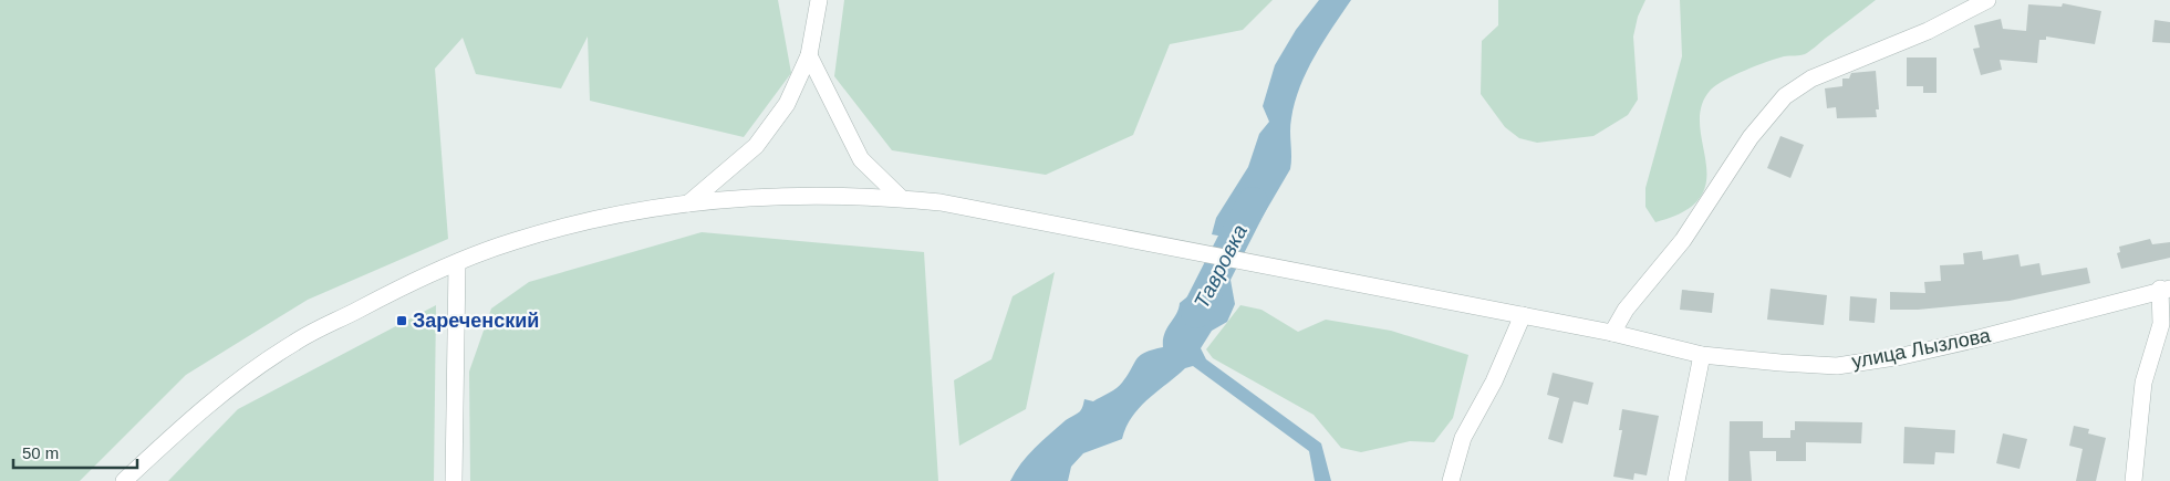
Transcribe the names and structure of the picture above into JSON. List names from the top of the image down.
{
  "streets": {
    "street": ["улица Лызлова"]
  },
  "water": ["Тавровка"],
  "places": {
    "transit": ["Зареченский"]
  },
  "scale_bar": "50 m"
}
